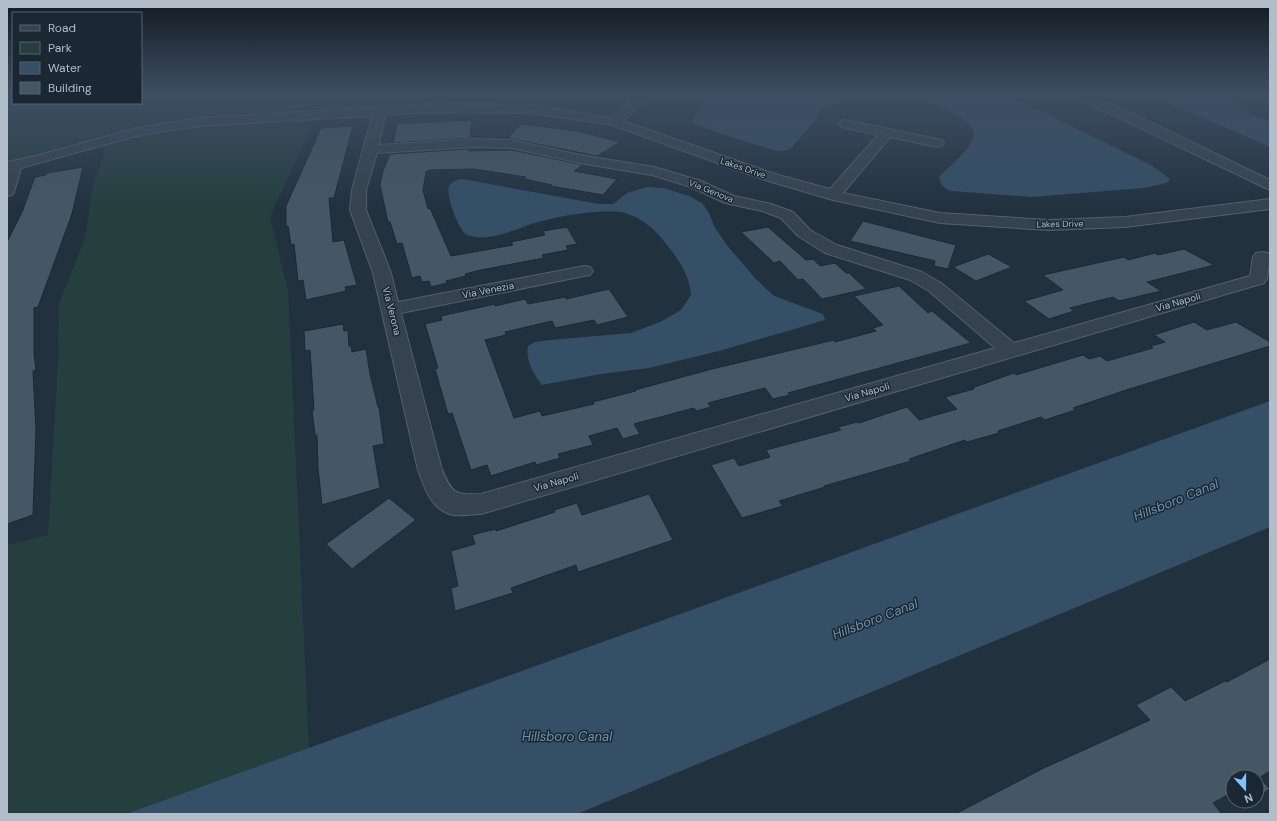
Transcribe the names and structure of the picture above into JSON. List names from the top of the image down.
{
  "streets": {
    "street": [
      "Lakes Drive",
      "Via Genova",
      "Via Venezia",
      "Via Napoli",
      "Via Verona"
    ]
  },
  "crossings": [
    ["Via Genova", "Via Napoli"],
    ["Via Genova", "Via Verona"],
    ["Via Venezia", "Via Verona"],
    ["Via Napoli", "Via Verona"]
  ],
  "water": ["Hillsboro Canal"],
  "legend": [
    "Road",
    "Park",
    "Water",
    "Building"
  ],
  "north": "bottom"
}
